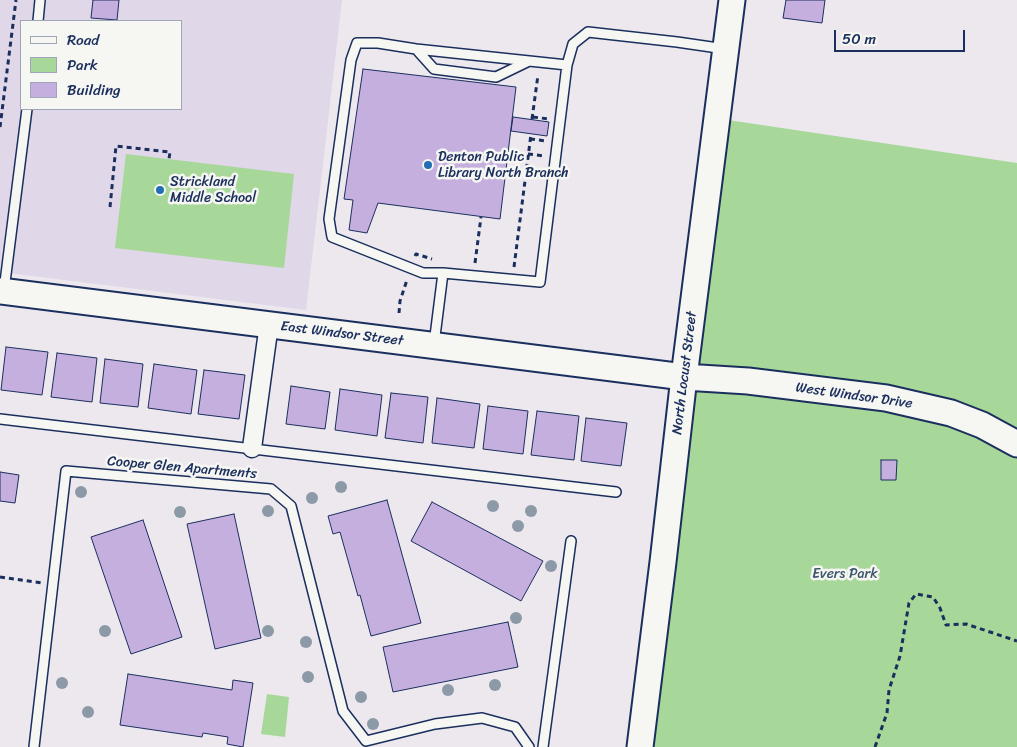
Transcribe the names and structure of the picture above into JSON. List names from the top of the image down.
{
  "streets": {
    "street": ["East Windsor Street", "North Locust Street", "West Windsor Drive"],
    "lane": ["Cooper Glen Apartments"]
  },
  "crossings": [
    ["East Windsor Street", "North Locust Street"],
    ["East Windsor Street", "West Windsor Drive"],
    ["North Locust Street", "West Windsor Drive"]
  ],
  "parks": ["Evers Park"],
  "places": ["Denton Public Library North Branch", "Strickland Middle School"],
  "legend": ["Road", "Park", "Building"],
  "scale_bar": "50 m"
}
